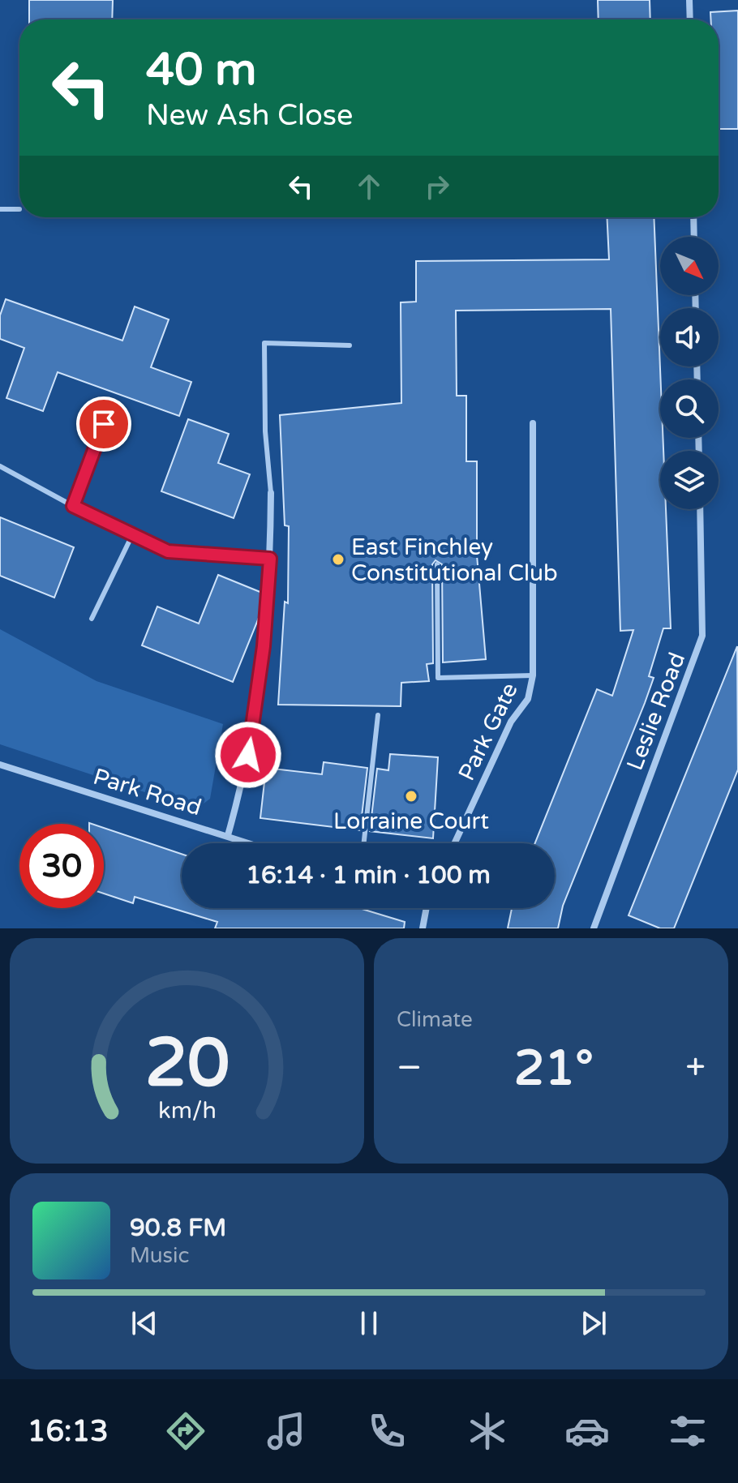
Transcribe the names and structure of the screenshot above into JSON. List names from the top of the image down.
{
  "streets": {
    "street": ["Leslie Road", "Park Gate", "Park Road"]
  },
  "places": ["East Finchley Constitutional Club", "Lorraine Court"],
  "north": "bottom right",
  "page": {
    "turn": ["40 m", "New Ash Close"],
    "limit": "30",
    "trip": "16:14 · 1 min · 100 m",
    "tile": "Climate",
    "heat": ["−", "21°", "+"],
    "song": ["90.8 FM", "Music"],
    "tabs": "16:13",
    "gauge": ["20", "km/h"]
  }
}
